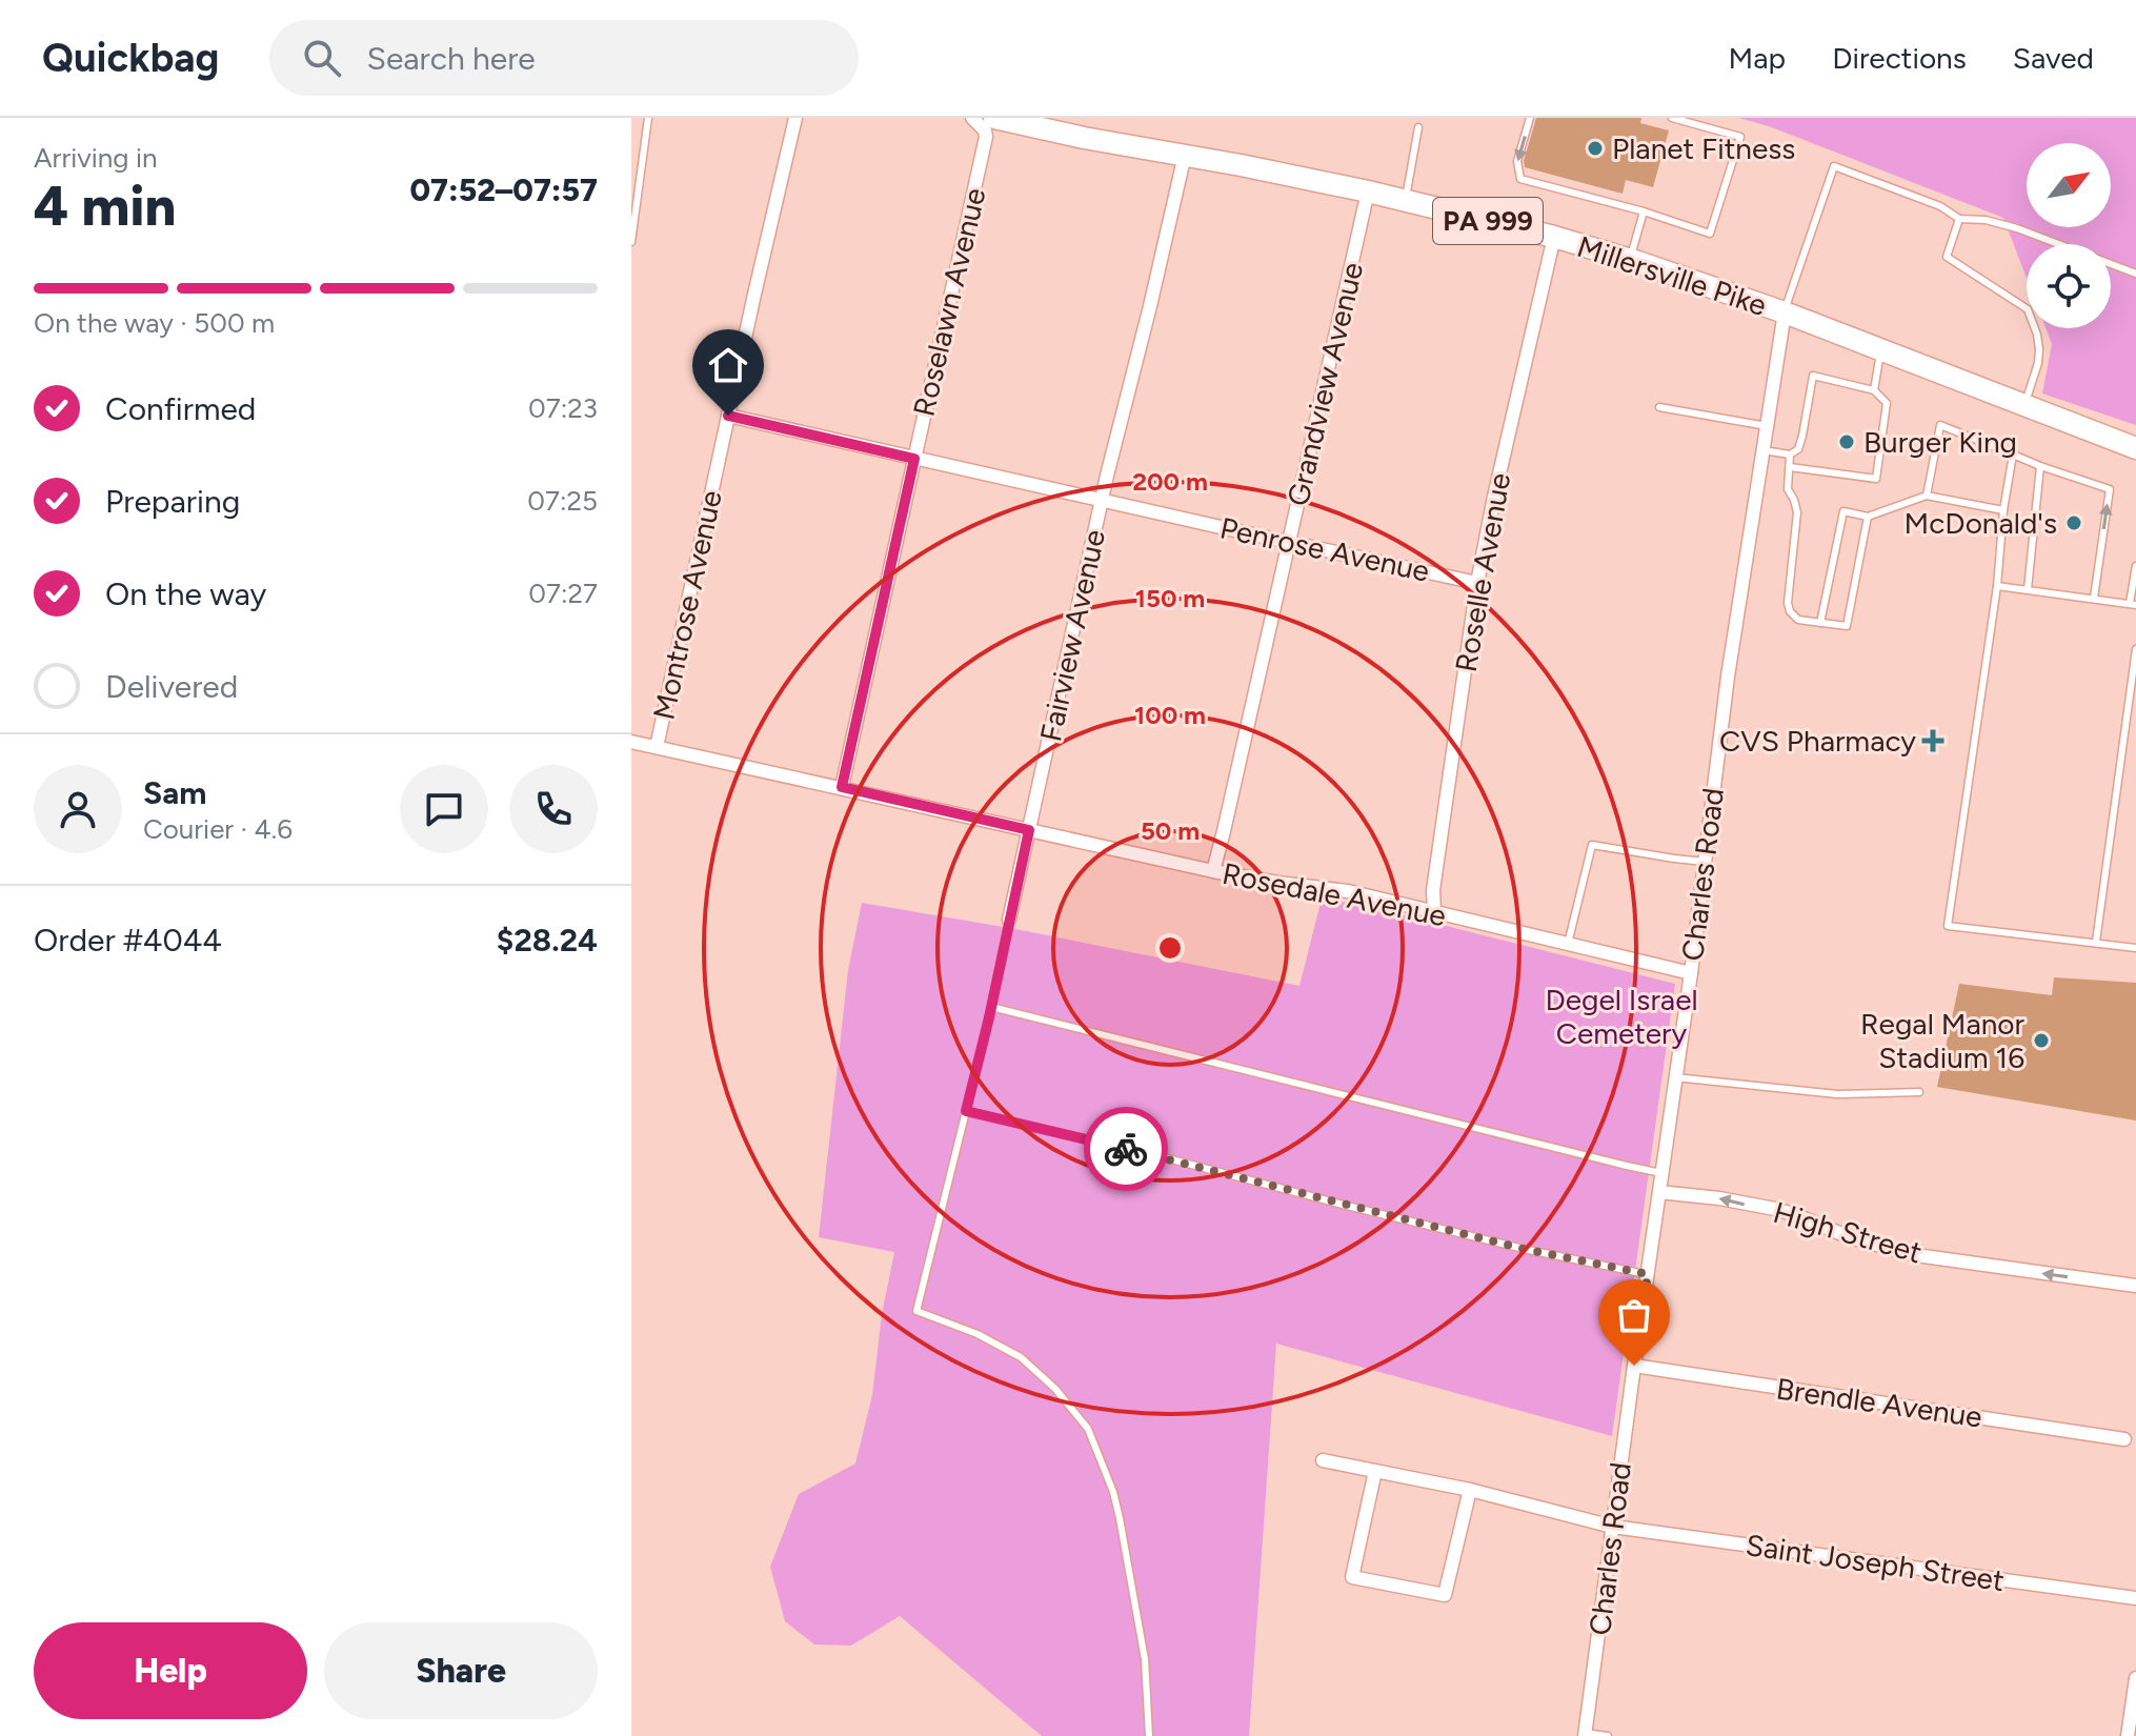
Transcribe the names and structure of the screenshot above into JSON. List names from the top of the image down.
{
  "streets": {
    "main road": ["PA 999", "Millersville Pike"],
    "street": [
      "Roselawn Avenue",
      "Grandview Avenue",
      "Penrose Avenue",
      "Roselle Avenue",
      "Montrose Avenue",
      "Fairview Avenue",
      "Charles Road",
      "Rosedale Avenue",
      "High Street",
      "Brendle Avenue",
      "Saint Joseph Street"
    ]
  },
  "crossings": [
    ["Millersville Pike", "Grandview Avenue"],
    ["Millersville Pike", "Roselle Avenue"],
    ["Millersville Pike", "Fairview Avenue"],
    ["Millersville Pike", "Charles Road"],
    ["Roselawn Avenue", "Penrose Avenue"],
    ["Roselawn Avenue", "Rosedale Avenue"],
    ["Grandview Avenue", "Penrose Avenue"],
    ["Grandview Avenue", "Rosedale Avenue"],
    ["Penrose Avenue", "Roselle Avenue"],
    ["Penrose Avenue", "Montrose Avenue"],
    ["Penrose Avenue", "Fairview Avenue"],
    ["Roselle Avenue", "Rosedale Avenue"],
    ["Montrose Avenue", "Rosedale Avenue"],
    ["Fairview Avenue", "Rosedale Avenue"],
    ["Charles Road", "Rosedale Avenue"],
    ["Charles Road", "High Street"],
    ["Charles Road", "Brendle Avenue"],
    ["Charles Road", "Saint Joseph Street"]
  ],
  "one_way": ["High Street"],
  "parks": ["Degel Israel Cemetery"],
  "places": {
    "other": [
      "Planet Fitness",
      "Burger King",
      "McDonald's",
      "Regal Manor Stadium 16"
    ],
    "health": ["CVS Pharmacy"]
  },
  "north": "top right",
  "page": {
    "header": "Quickbag",
    "search": "Search here",
    "nav": ["Map", "Directions", "Saved"],
    "heading": ["4 min", "Arriving in", "07:52–07:57"],
    "panel": [
      "Sam",
      "Courier · 4.6",
      "Order #4044",
      "$28.24"
    ],
    "bar": "On the way · 500 m",
    "list": [
      ["Confirmed", "07:23"],
      ["Preparing", "07:25"],
      ["On the way", "07:27"],
      "Delivered"
    ],
    "buttons": ["Help", "Share"]
  },
  "rings": [
    "200 m",
    "150 m",
    "100 m",
    "50 m"
  ]
}
